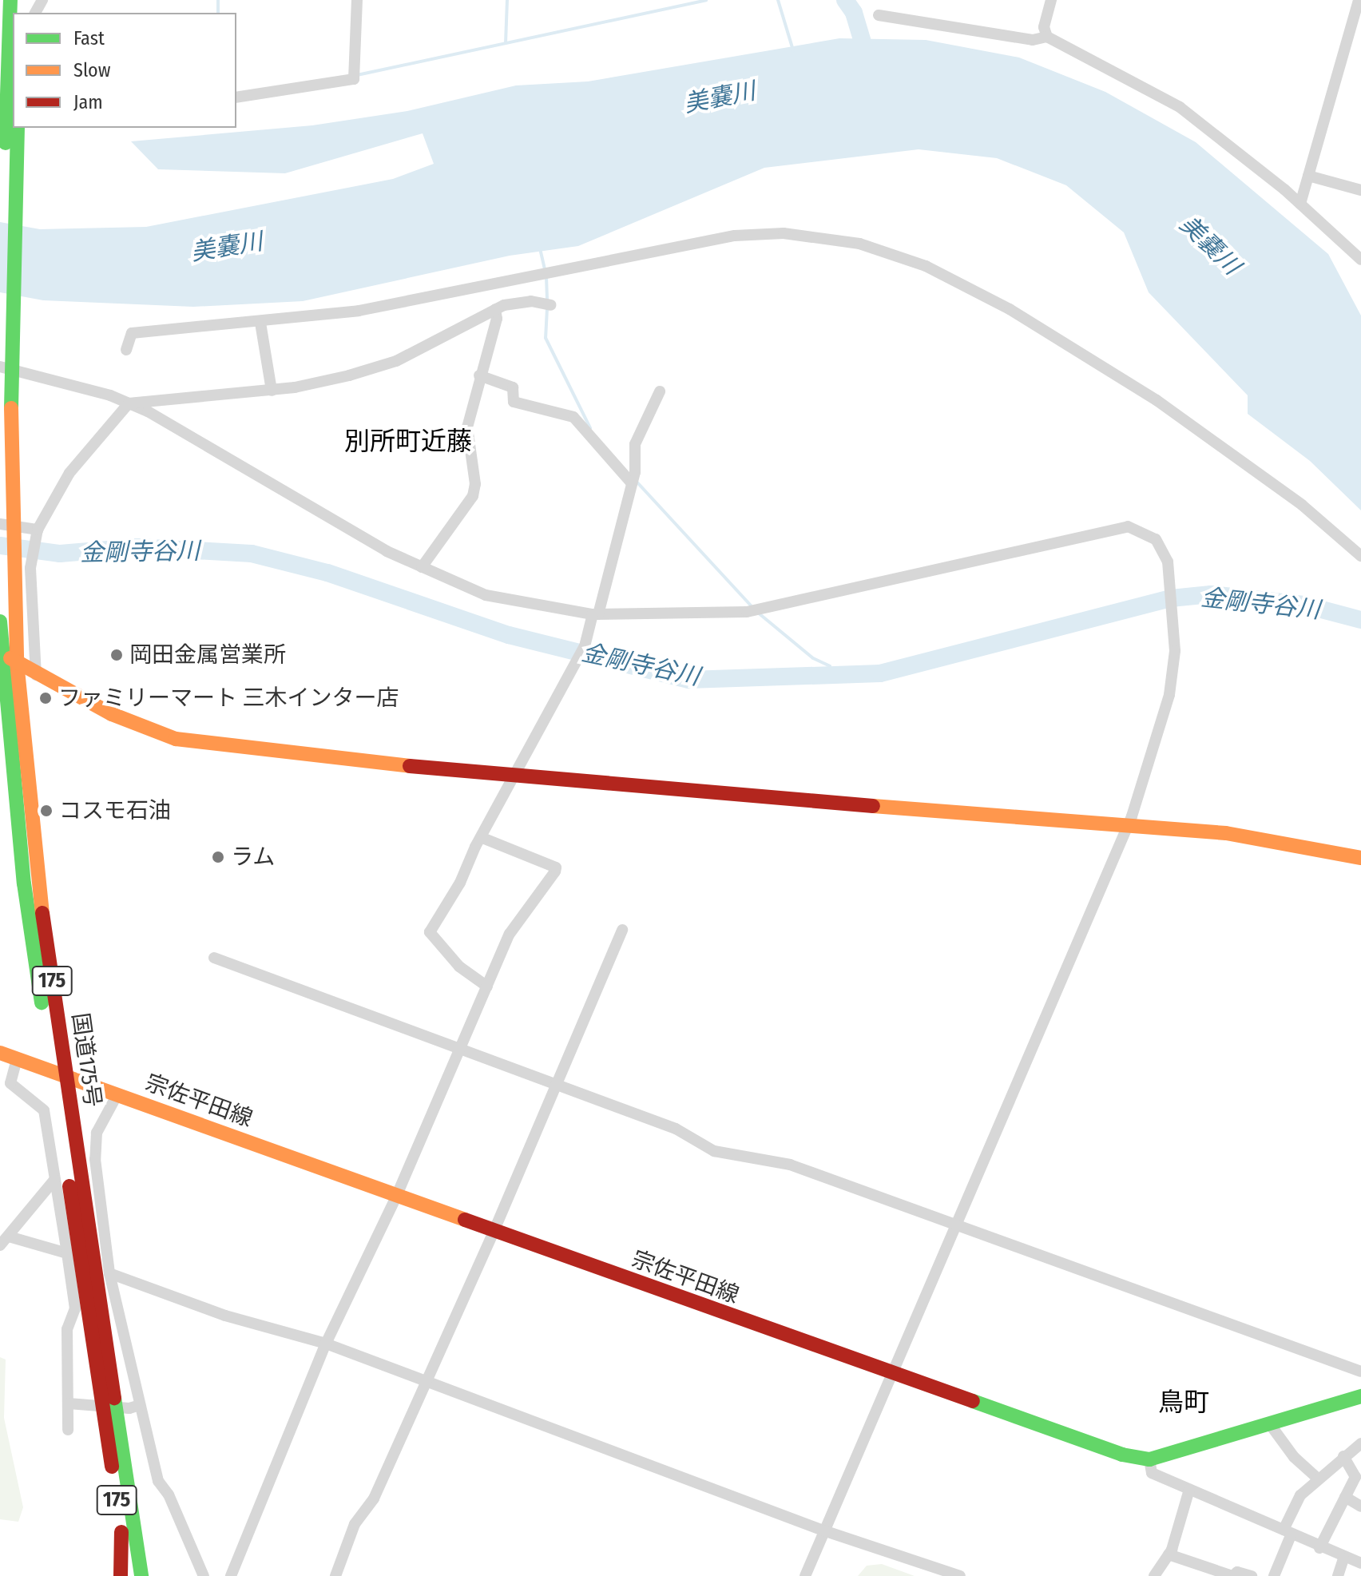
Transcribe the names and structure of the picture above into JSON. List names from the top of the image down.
{
  "streets": {
    "main road": ["175", "国道175号", "宗佐平田線"]
  },
  "crossings": [
    ["国道175号", "宗佐平田線"]
  ],
  "districts": ["別所町近藤", "鳥町"],
  "water": ["美嚢川", "金剛寺谷川"],
  "places": [
    "岡田金属営業所",
    "ファミリーマート 三木インター店",
    "コスモ石油",
    "ラム"
  ],
  "legend": ["Fast", "Slow", "Jam"]
}
